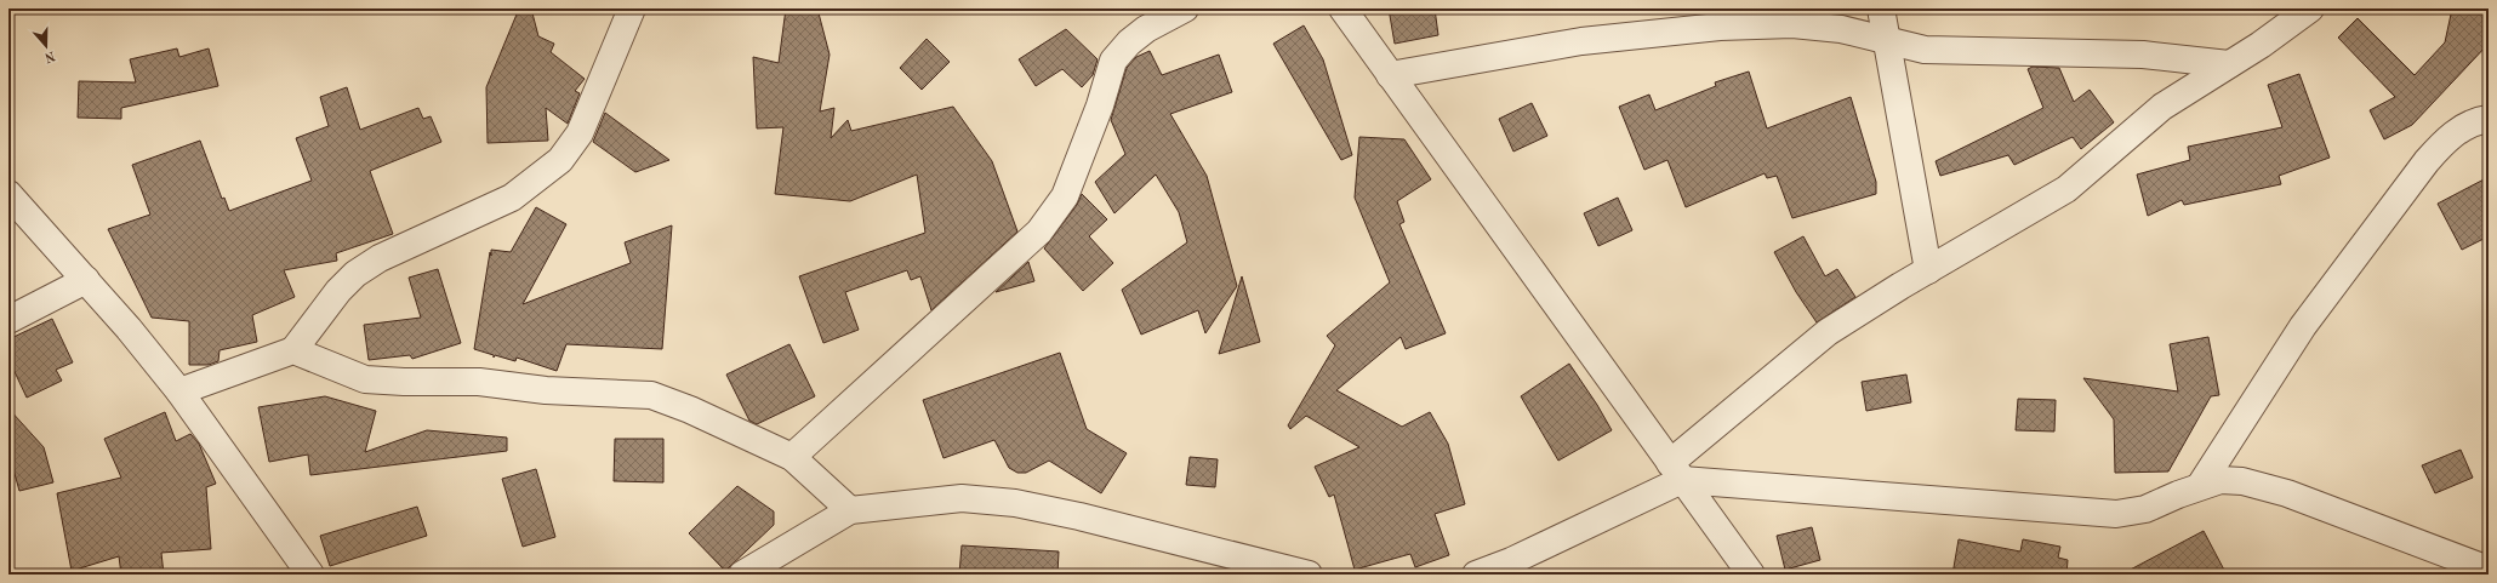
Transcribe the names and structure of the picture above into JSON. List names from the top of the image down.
{
  "north": "bottom"
}
